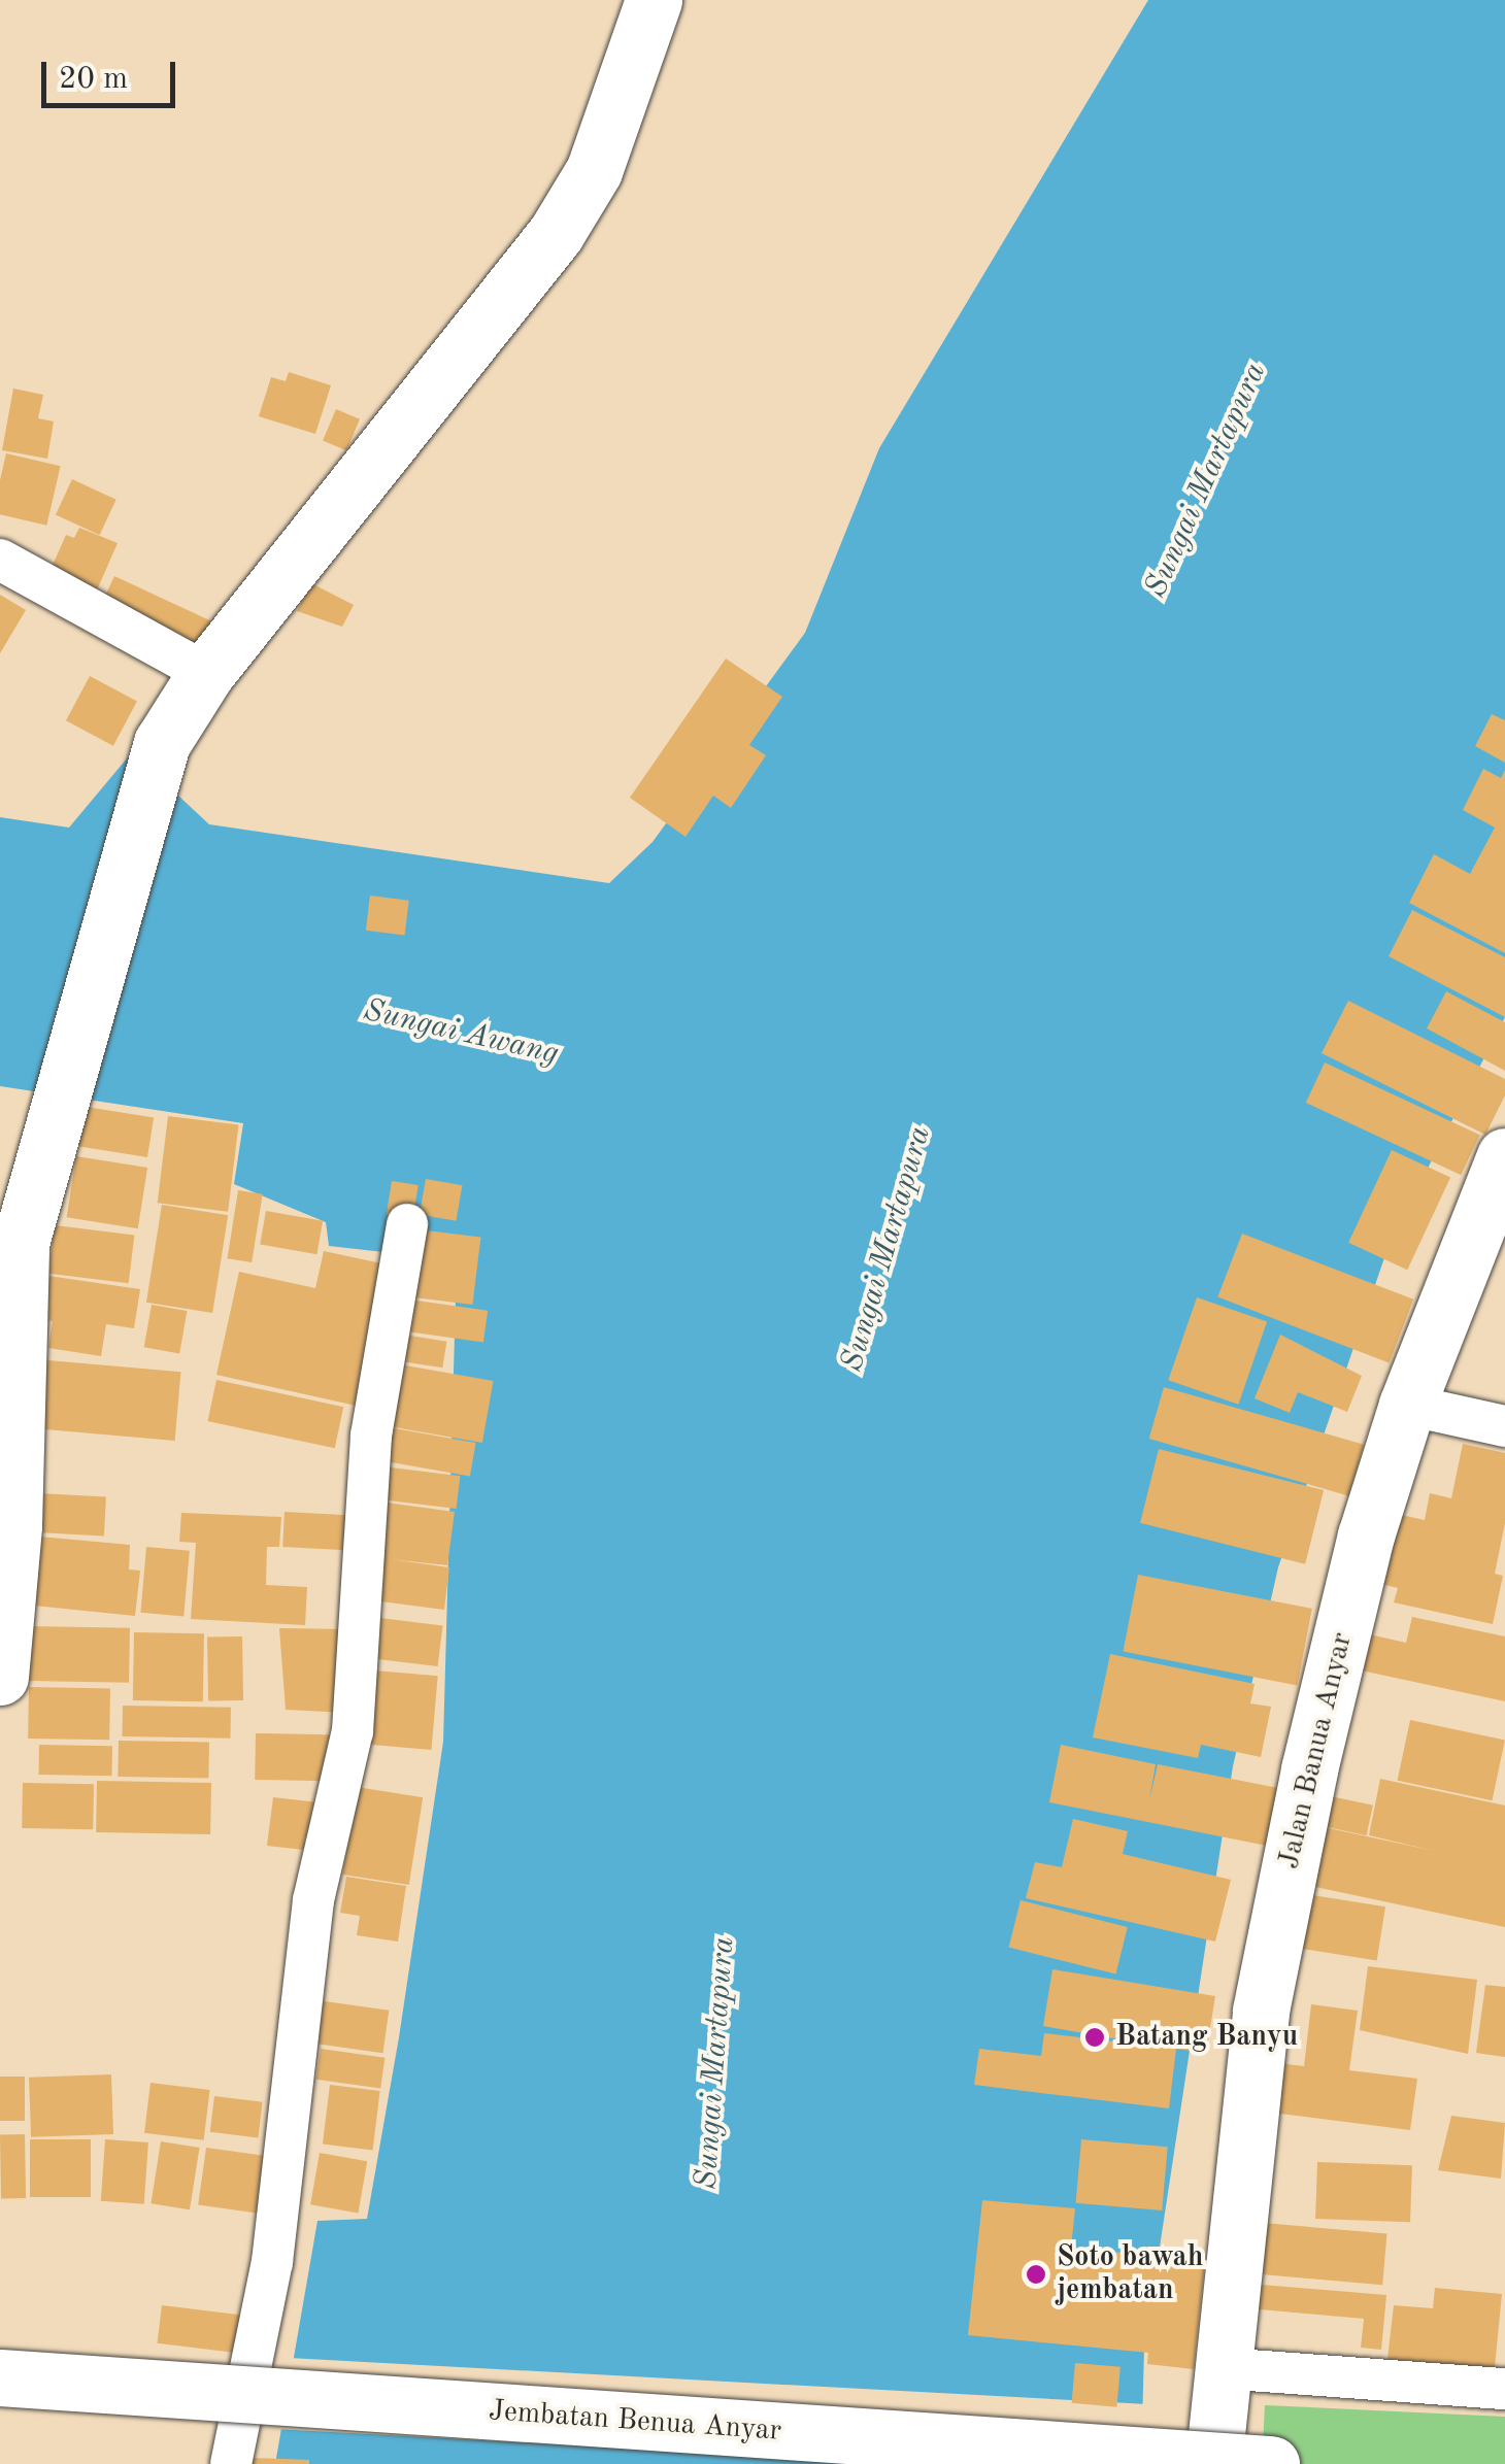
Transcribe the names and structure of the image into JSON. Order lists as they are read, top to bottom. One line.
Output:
{"streets":{"street":["Jalan Banua Anyar","Jembatan Benua Anyar"]},"water":["Sungai Martapura","Sungai Awang"],"places":["Batang Banyu","Soto bawah jembatan"],"scale_bar":"20 m"}
